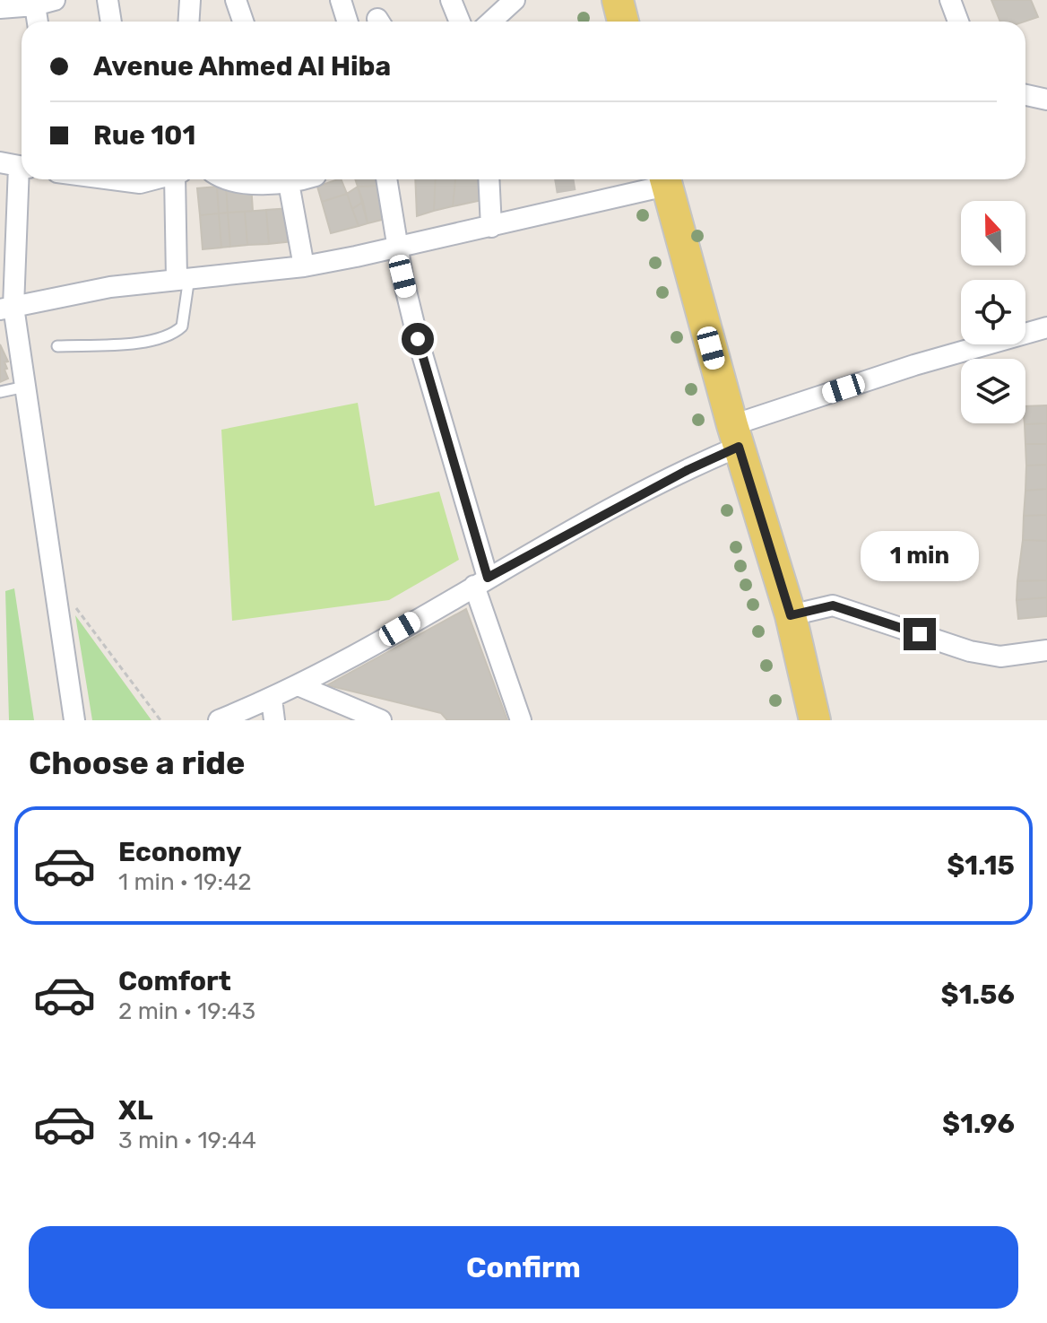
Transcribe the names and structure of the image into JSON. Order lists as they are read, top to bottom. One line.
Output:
{"north":"top","page":{"banner":["Avenue Ahmed Al Hiba","Rue 101"],"bubble":"1 min","heading":"Choose a ride","list":[{"name":"Economy","note":"1 min · 19:42","value":"$1.15"},{"name":"Comfort","note":"2 min · 19:43","value":"$1.56"},{"name":"XL","note":"3 min · 19:44","value":"$1.96"}],"buttons":"Confirm"}}
